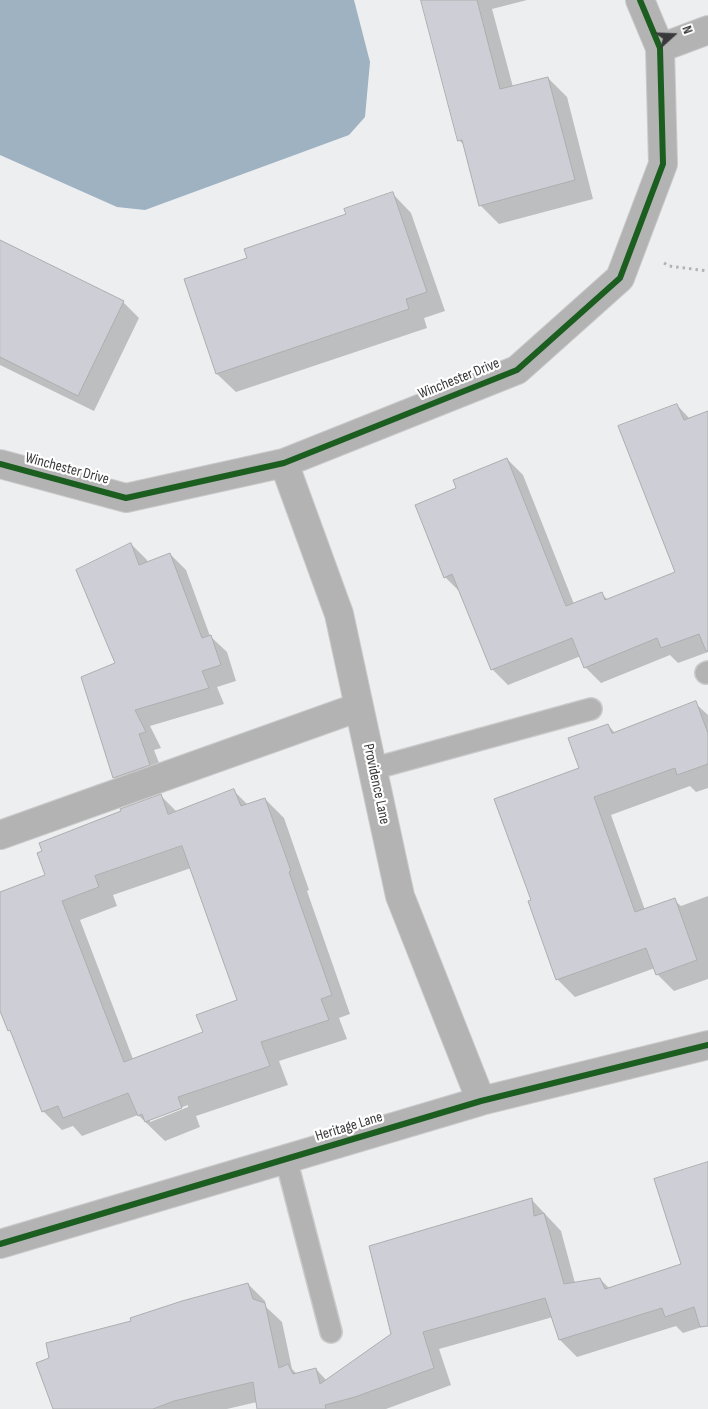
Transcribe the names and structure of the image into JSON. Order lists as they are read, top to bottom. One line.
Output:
{"streets":{"street":["Winchester Drive","Providence Lane","Heritage Lane"]},"crossings":[["Winchester Drive","Providence Lane"],["Providence Lane","Heritage Lane"]],"north":"right"}
